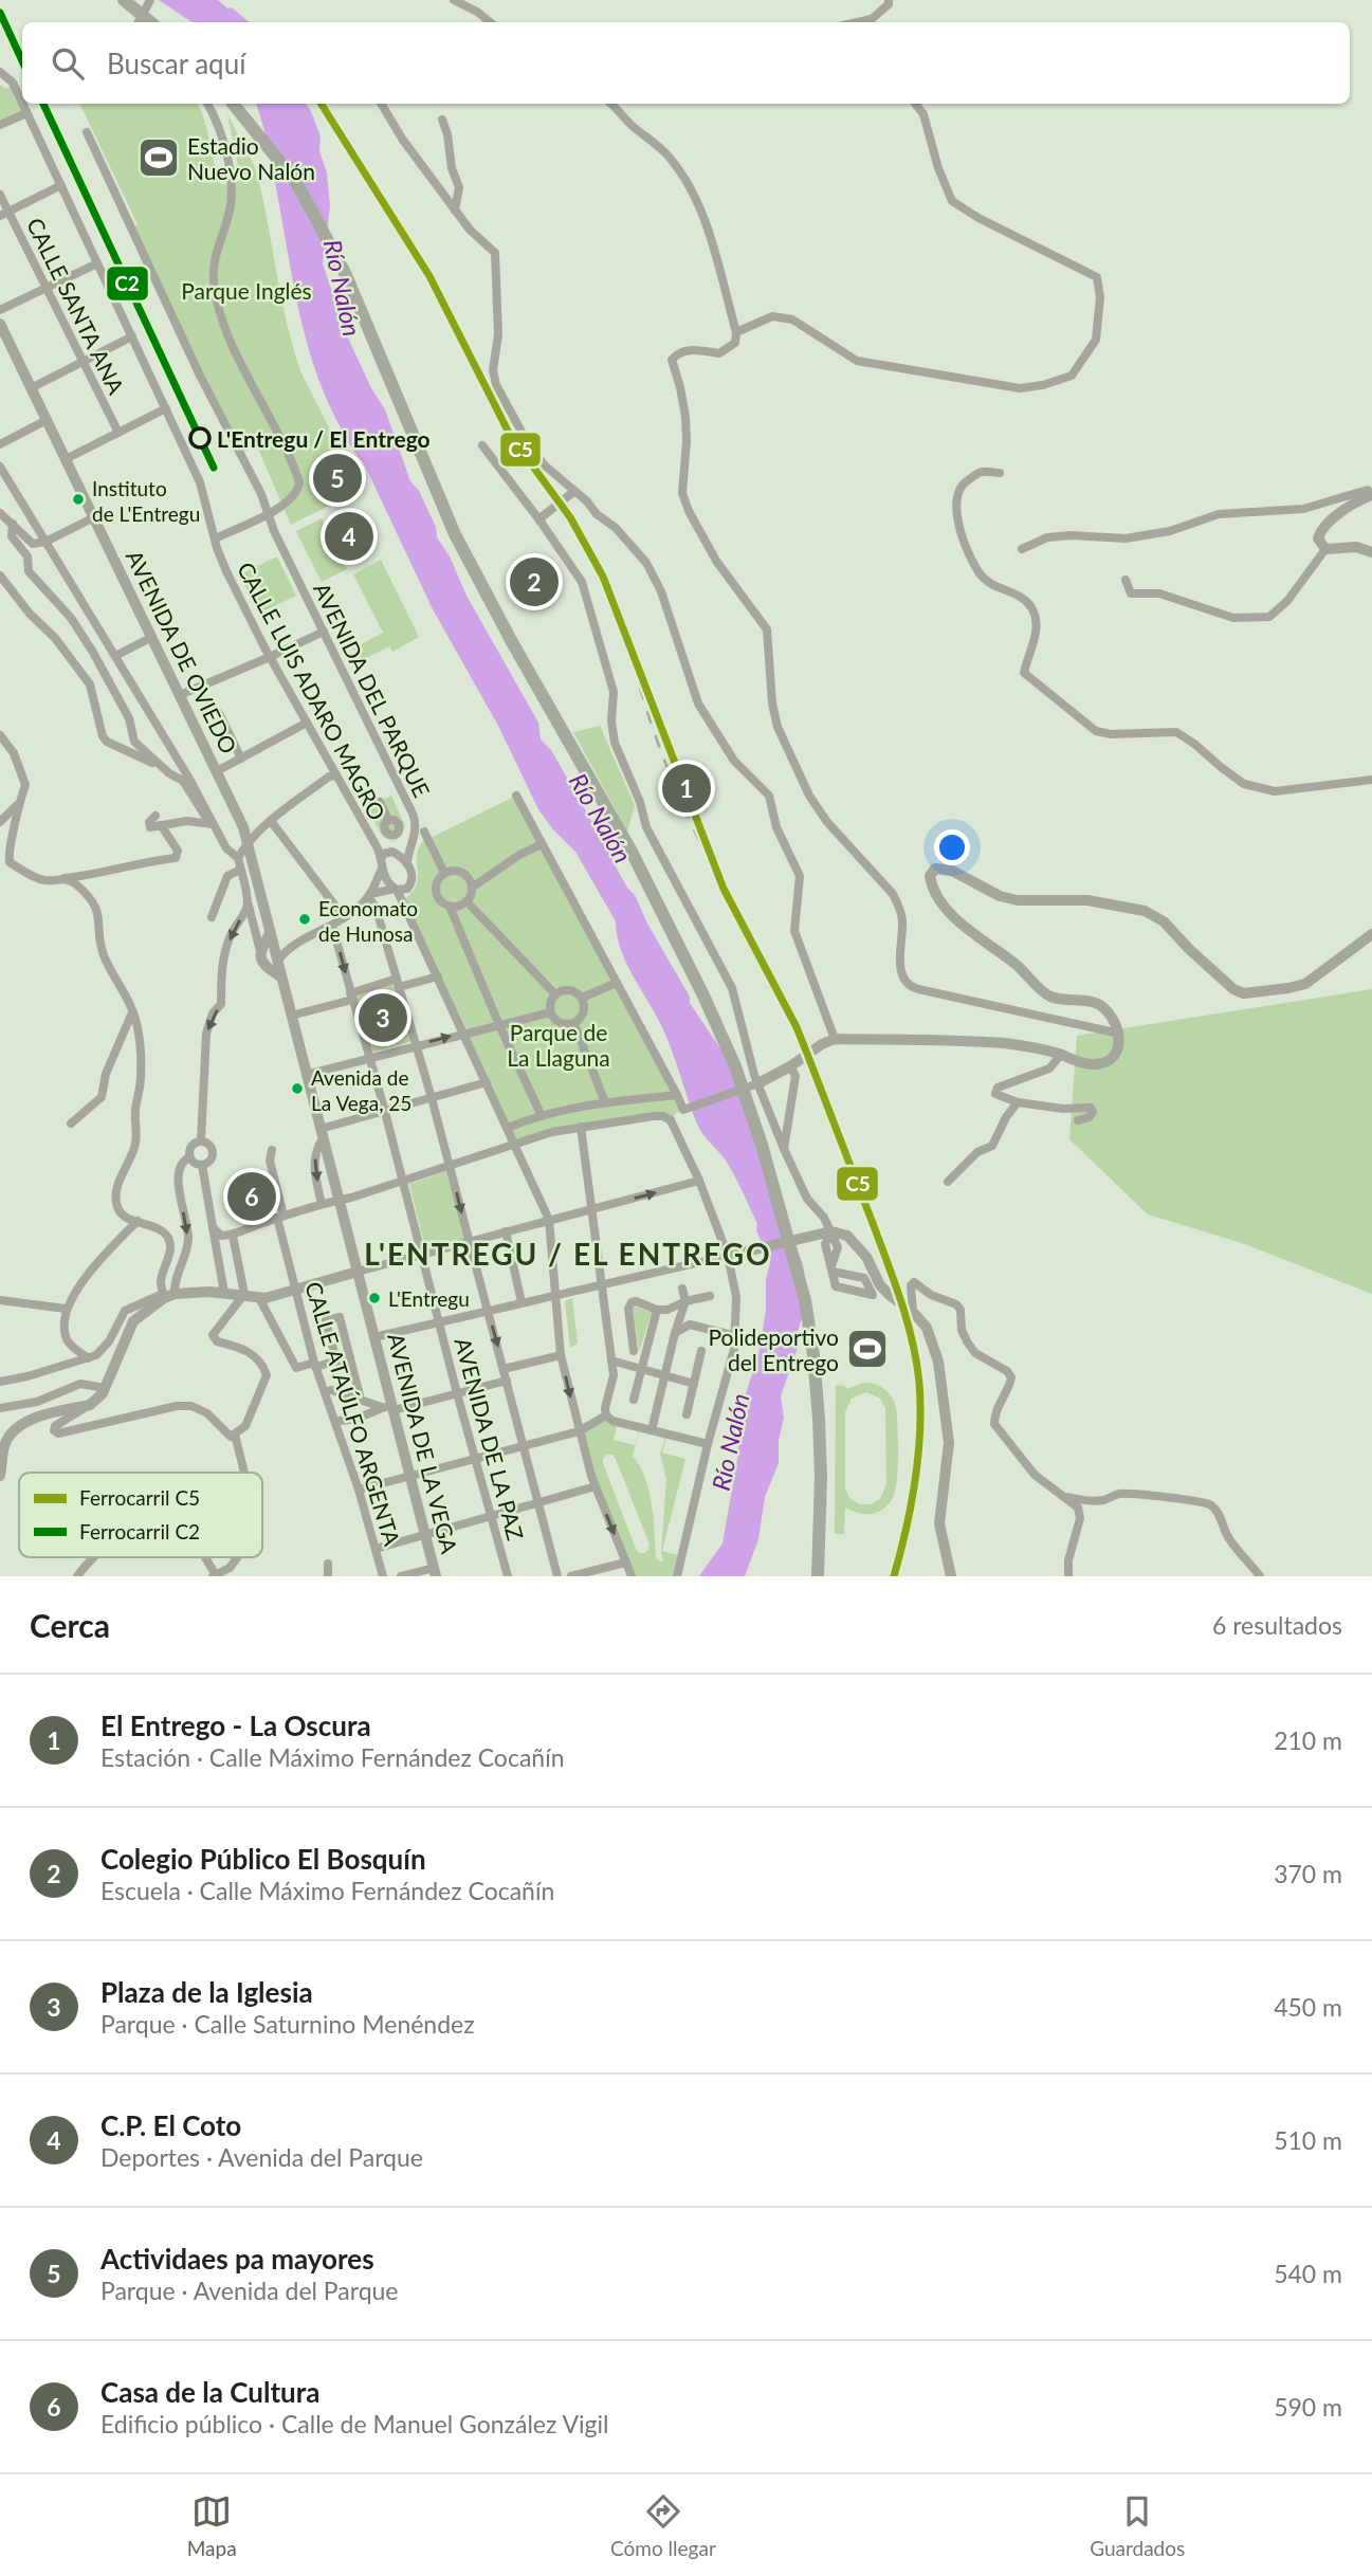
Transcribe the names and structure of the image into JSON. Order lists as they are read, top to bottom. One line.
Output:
{"streets":{"street":["CALLE SANTA ANA","AVENIDA DE OVIEDO","AVENIDA DEL PARQUE","CALLE LUIS ADARO MAGRO","CALLE ATAÚLFO ARGENTA","AVENIDA DE LA PAZ","AVENIDA DE LA VEGA"]},"crossings":[["AVENIDA DEL PARQUE","CALLE LUIS ADARO MAGRO"]],"districts":["L'ENTREGU / EL ENTREGO"],"water":["Río Nalón"],"parks":["Parque Inglés","Parque de La Llaguna"],"places":{"sports":["Estadio Nuevo Nalón","Polideportivo del Entrego"],"other":["L'Entregu / El Entrego","Instituto de L'Entregu","Economato de Hunosa","Avenida de La Vega, 25","L'Entregu"]},"lines":["rail line C2","rail line C5"],"legend":["Ferrocarril C5","Ferrocarril C2"],"page":{"search":"Buscar aquí","pins":["5","4","2","1","3","6"],"heading":["Cerca","6 resultados"],"list":[{"mark":"1","name":"El Entrego - La Oscura","note":"Estación · Calle Máximo Fernández Cocañín","value":"210 m"},{"mark":"2","name":"Colegio Público El Bosquín","note":"Escuela · Calle Máximo Fernández Cocañín","value":"370 m"},{"mark":"3","name":"Plaza de la Iglesia","note":"Parque · Calle Saturnino Menéndez","value":"450 m"},{"mark":"4","name":"C.P. El Coto","note":"Deportes · Avenida del Parque","value":"510 m"},{"mark":"5","name":"Actividaes pa mayores","note":"Parque · Avenida del Parque","value":"540 m"},{"mark":"6","name":"Casa de la Cultura","note":"Edificio público · Calle de Manuel González Vigil","value":"590 m"}],"nav":["Mapa","Cómo llegar","Guardados"]}}
